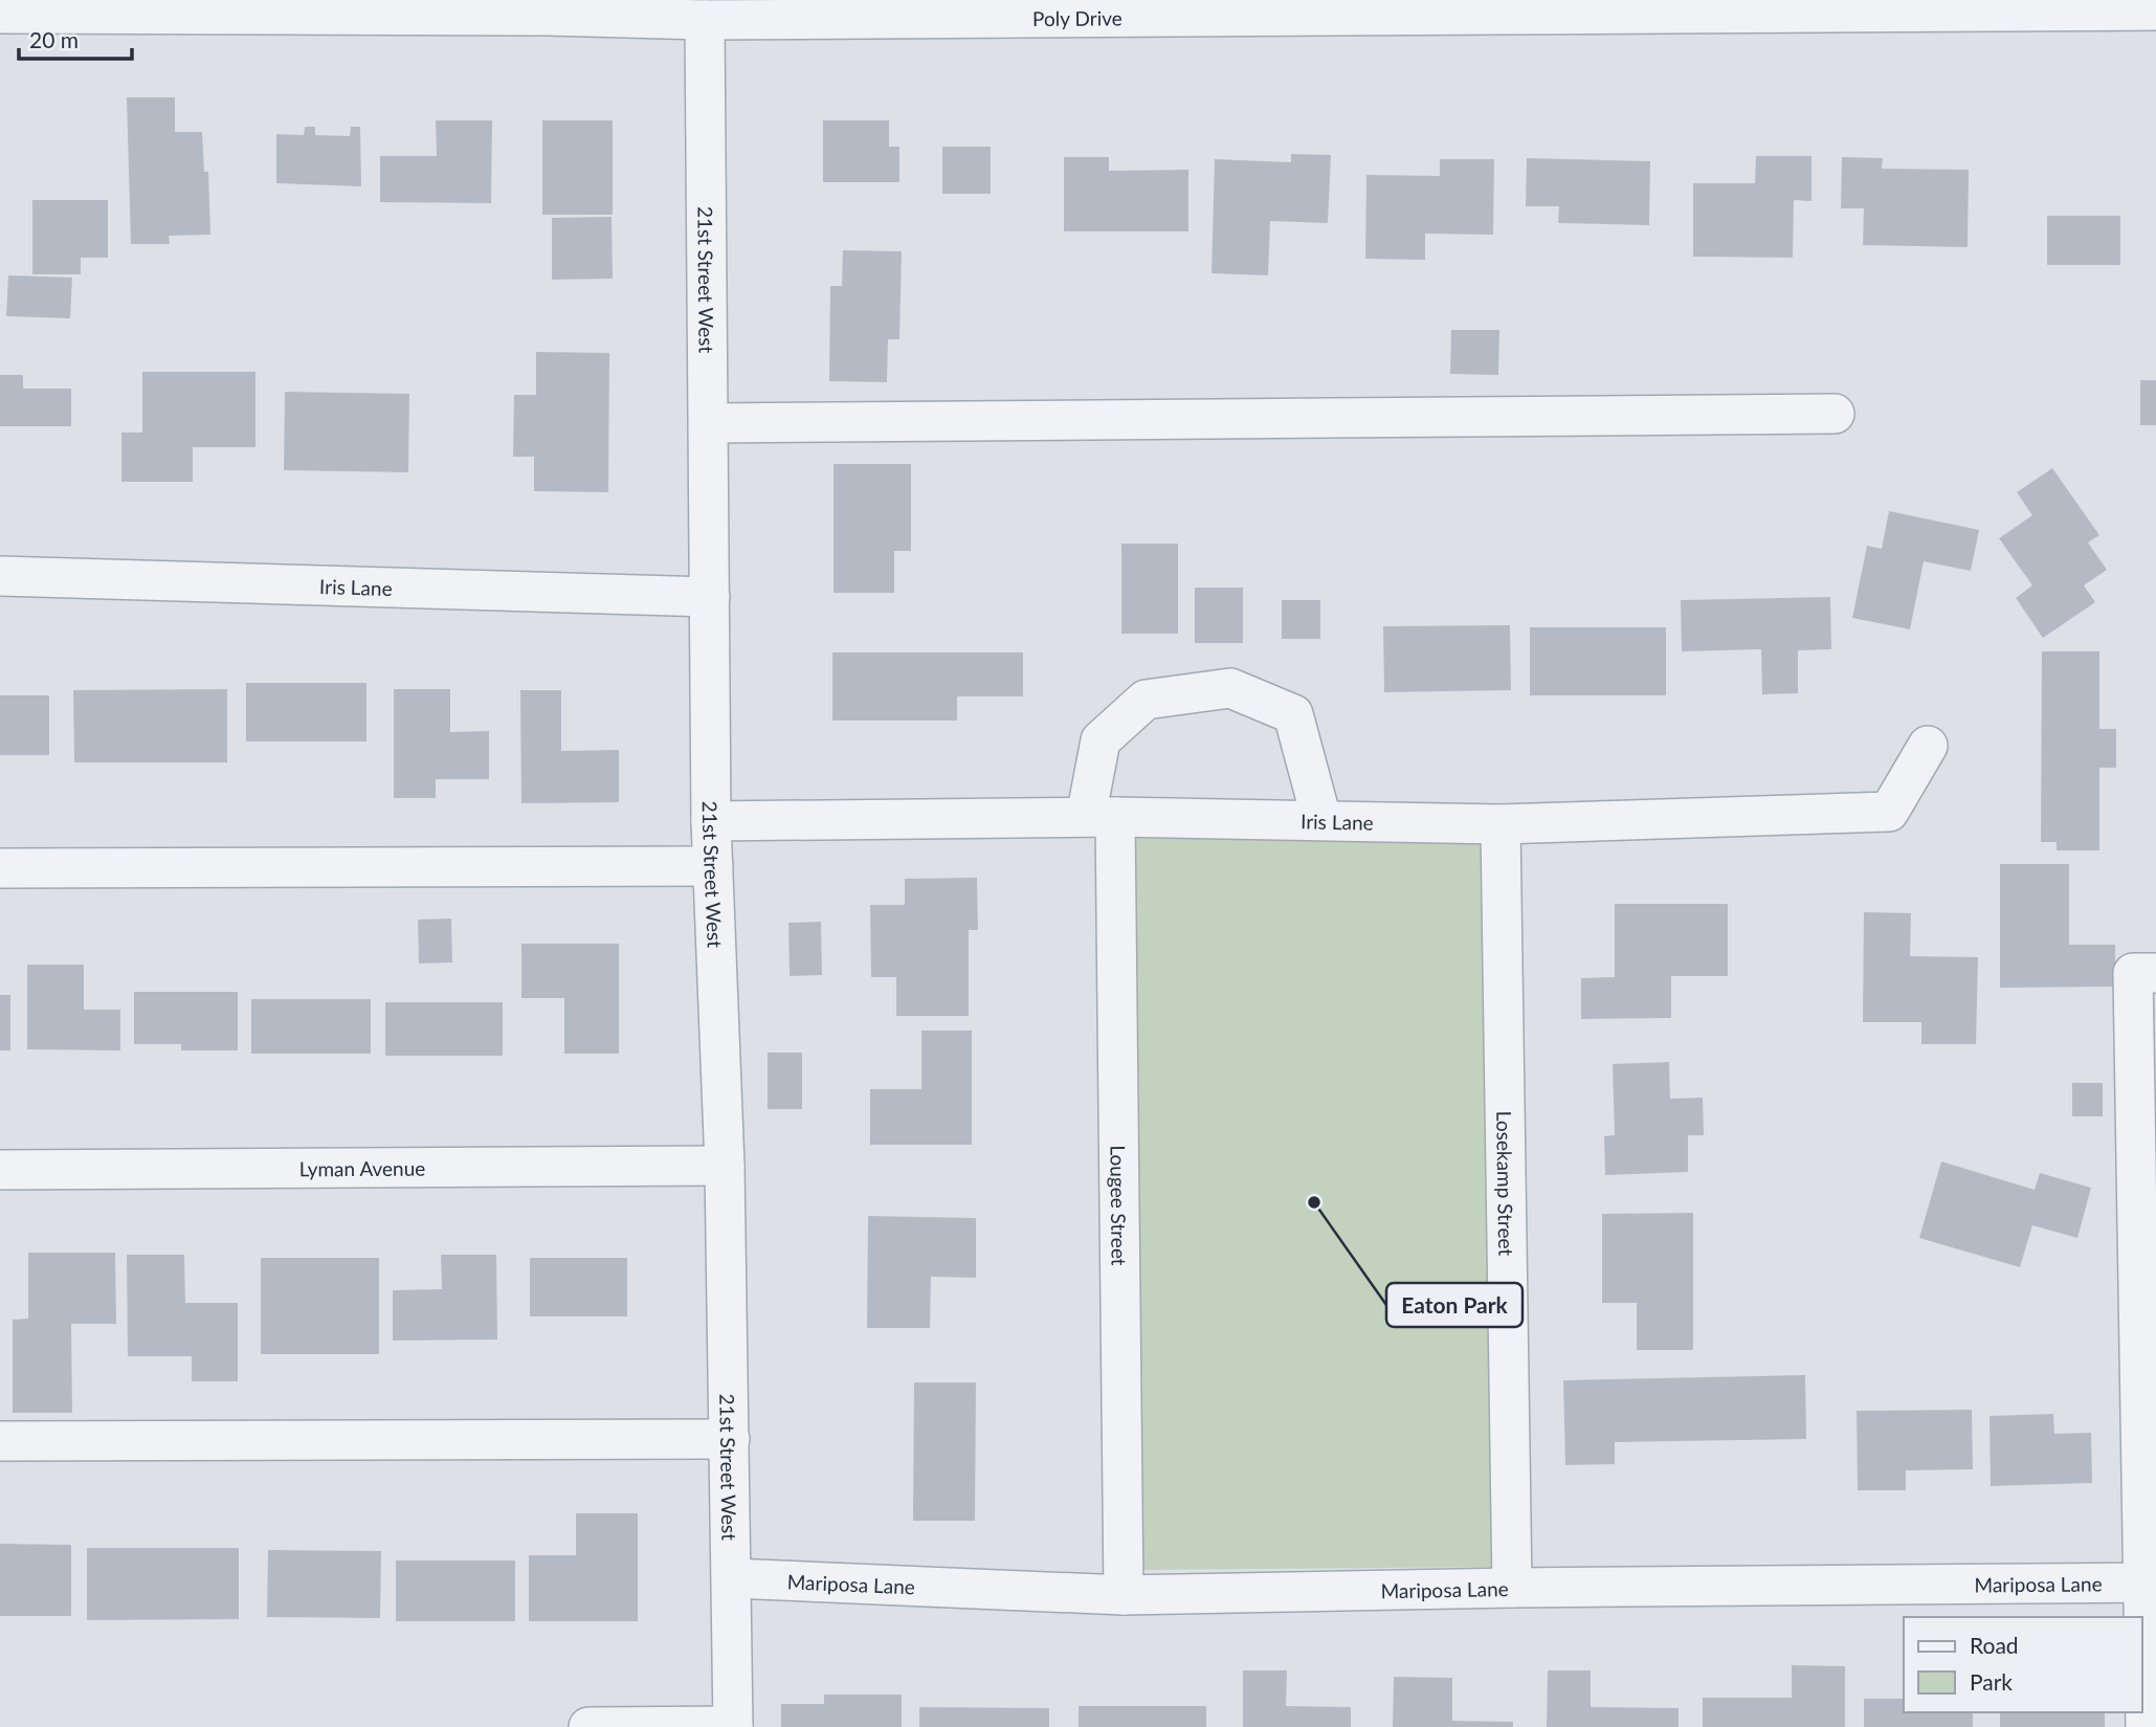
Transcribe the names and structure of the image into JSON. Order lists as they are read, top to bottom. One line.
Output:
{"streets":{"street":["Poly Drive","21st Street West","Iris Lane","Lyman Avenue","Losekamp Street","Lougee Street","Mariposa Lane"]},"crossings":[["Poly Drive","21st Street West"],["21st Street West","Iris Lane"],["21st Street West","Lyman Avenue"],["21st Street West","Mariposa Lane"],["Iris Lane","Losekamp Street"],["Iris Lane","Lougee Street"],["Losekamp Street","Mariposa Lane"],["Lougee Street","Mariposa Lane"]],"places":["Eaton Park"],"legend":["Road","Park"],"scale_bar":"20 m"}
